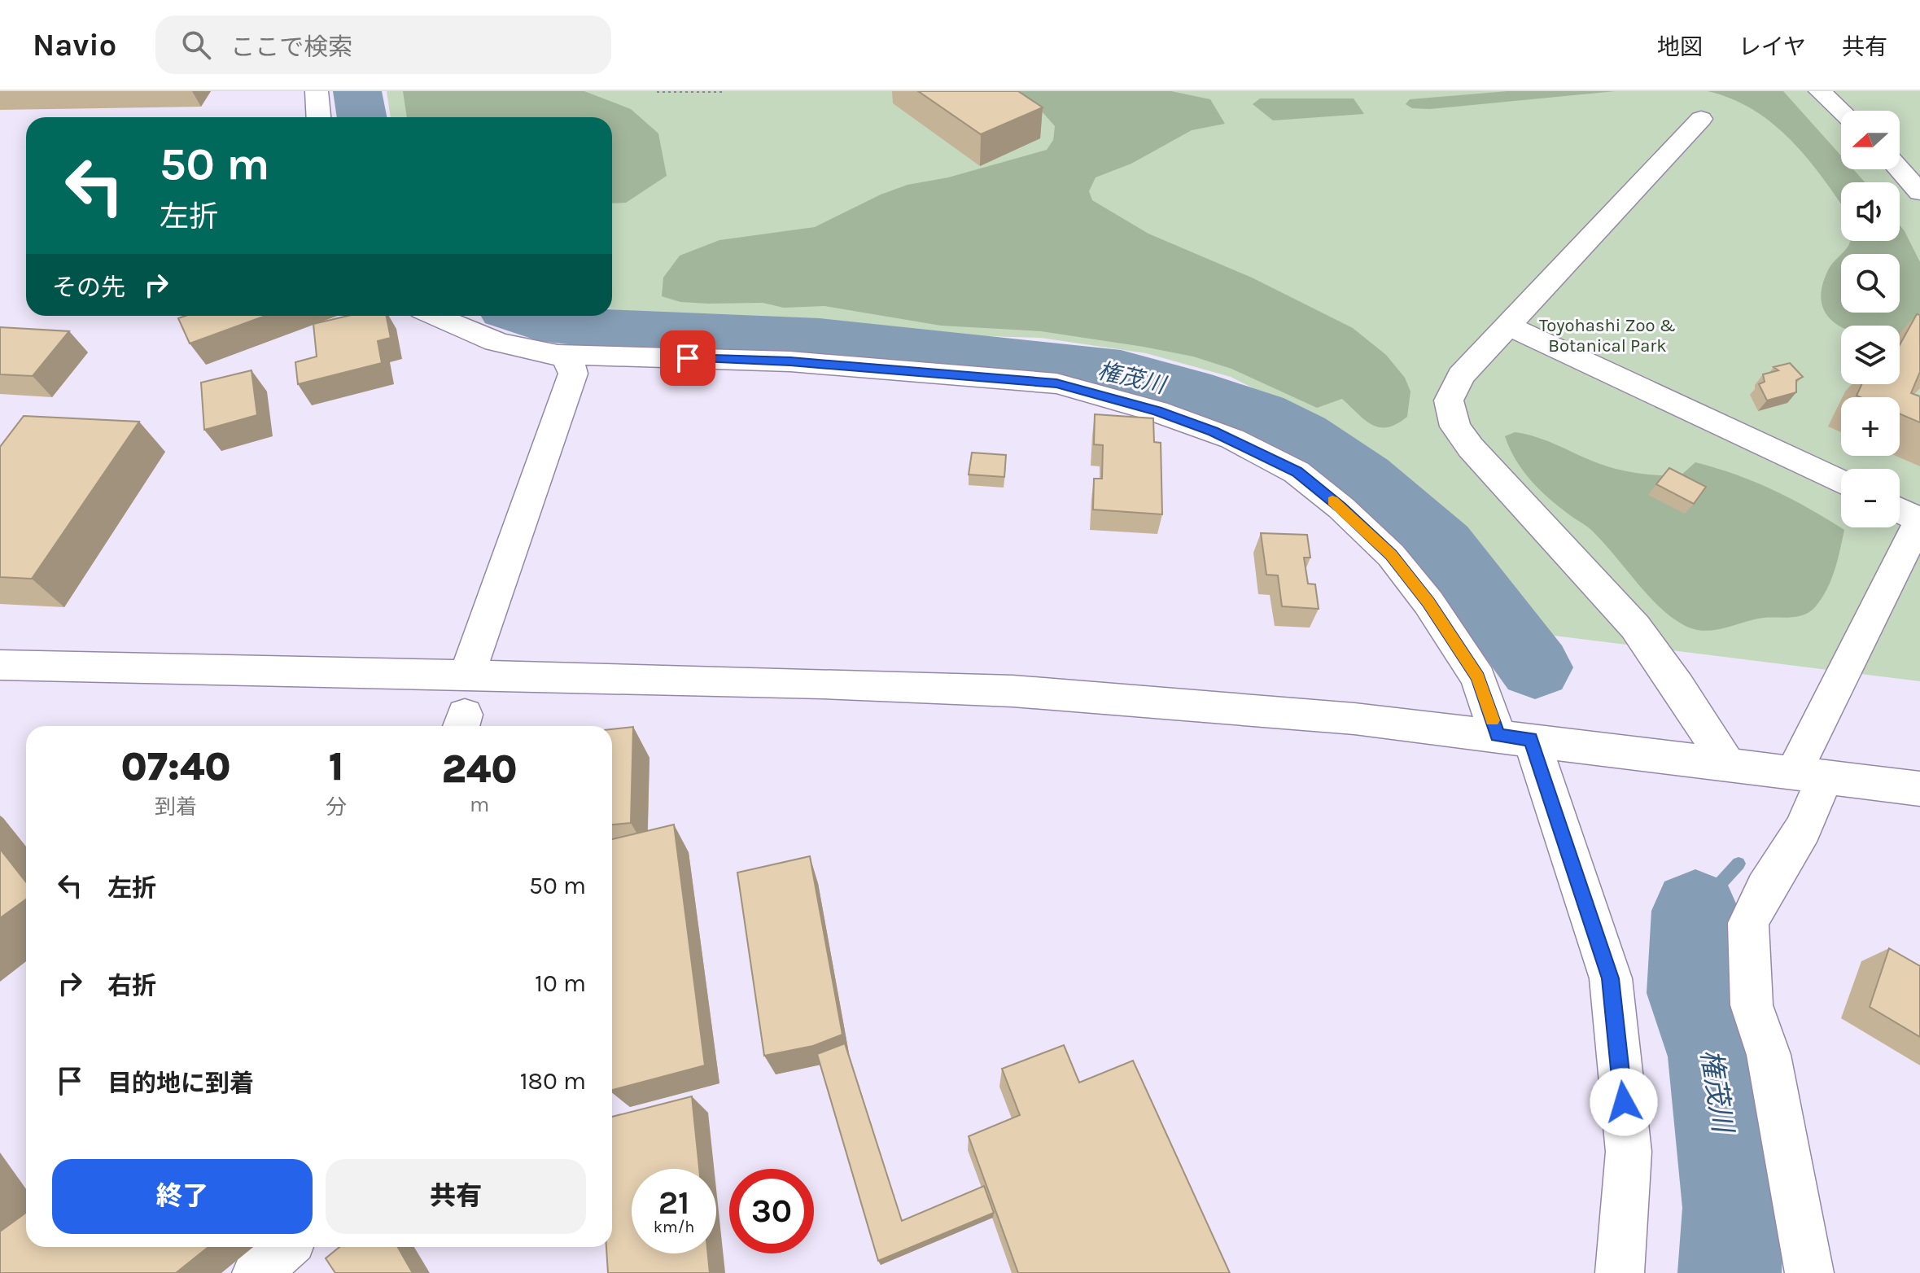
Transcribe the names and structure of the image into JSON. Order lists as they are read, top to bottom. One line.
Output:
{"water":["権茂川"],"parks":["Toyohashi Zoo & Botanical Park"],"north":"left","page":{"header":"Navio","search":"ここで検索","nav":["地図","レイヤ","共有"],"map_buttons":["+","−"],"turn":["50 m","左折"],"then":"その先","eta":["07:40","到着","1","分","240","m"],"list":[{"name":"左折","value":"50 m"},{"name":"右折","value":"10 m"},{"name":"目的地に到着","value":"180 m"}],"buttons":["終了","共有"],"speed":"21 km/h","limit":"30"}}
